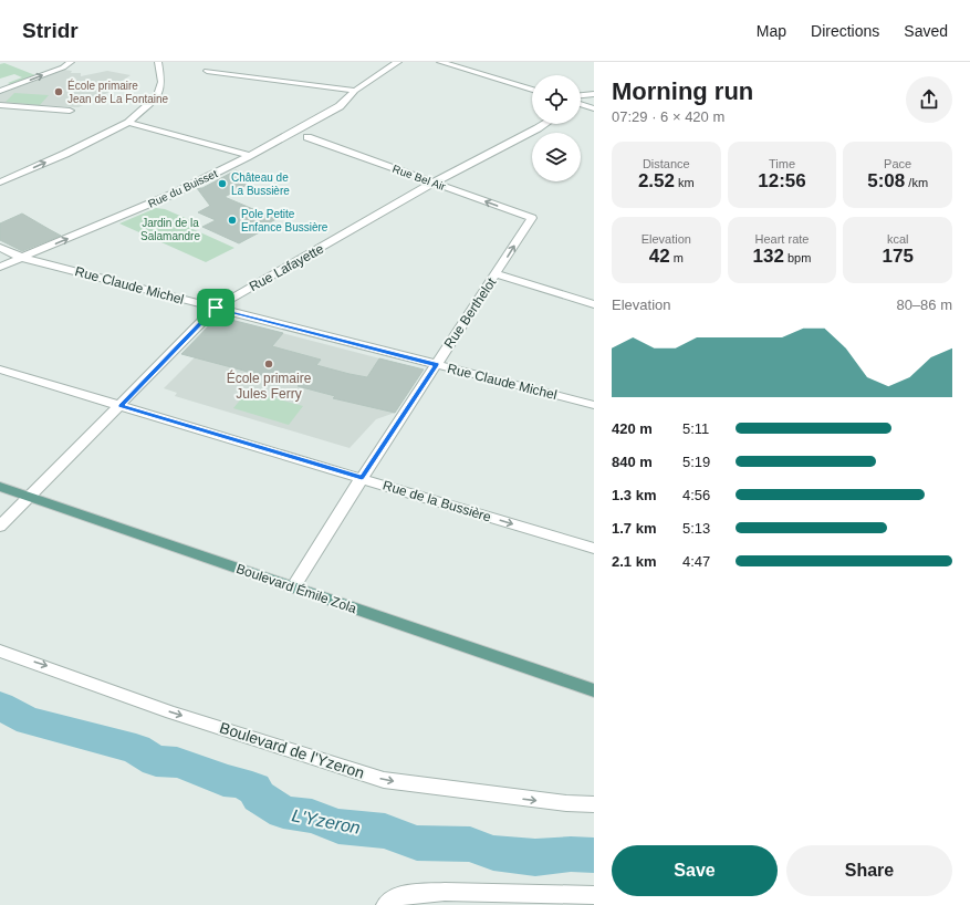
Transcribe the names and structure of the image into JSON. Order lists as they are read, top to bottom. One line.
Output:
{"streets":{"main road":["Boulevard Émile Zola"],"street":["Rue Bel Air","Rue du Buisset","Rue Lafayette","Rue Claude Michel","Rue Berthelot","Rue de la Bussière","Boulevard de l'Yzeron"]},"crossings":[["Rue Bel Air","Rue Lafayette"],["Rue Bel Air","Rue Berthelot"],["Rue du Buisset","Rue Claude Michel"],["Rue Lafayette","Rue Claude Michel"],["Rue Lafayette","Rue de la Bussière"],["Rue Lafayette","Boulevard Émile Zola"],["Rue Claude Michel","Rue Berthelot"],["Rue Berthelot","Rue de la Bussière"],["Rue Berthelot","Boulevard Émile Zola"]],"one_way":["Rue de la Bussière"],"water":["L'Yzeron"],"parks":["Jardin de la Salamandre"],"places":["École primaire Jean de La Fontaine","Château de La Bussière","Pole Petite Enfance Bussière","École primaire Jules Ferry"],"page":{"header":"Stridr","nav":["Map","Directions","Saved"],"heading":["Morning run","07:29 · 6 × 420 m"],"stats":[["Distance","2.52 km"],["Time","12:56"],["Pace","5:08 /km"],["Elevation","42 m"],["Heart rate","132 bpm"],["kcal","175"]],"chart":["Elevation","80–86 m"],"list":[{"name":"420 m","note":"5:11"},{"name":"840 m","note":"5:19"},{"name":"1.3 km","note":"4:56"},{"name":"1.7 km","note":"5:13"},{"name":"2.1 km","note":"4:47"}],"buttons":["Save","Share"]}}
